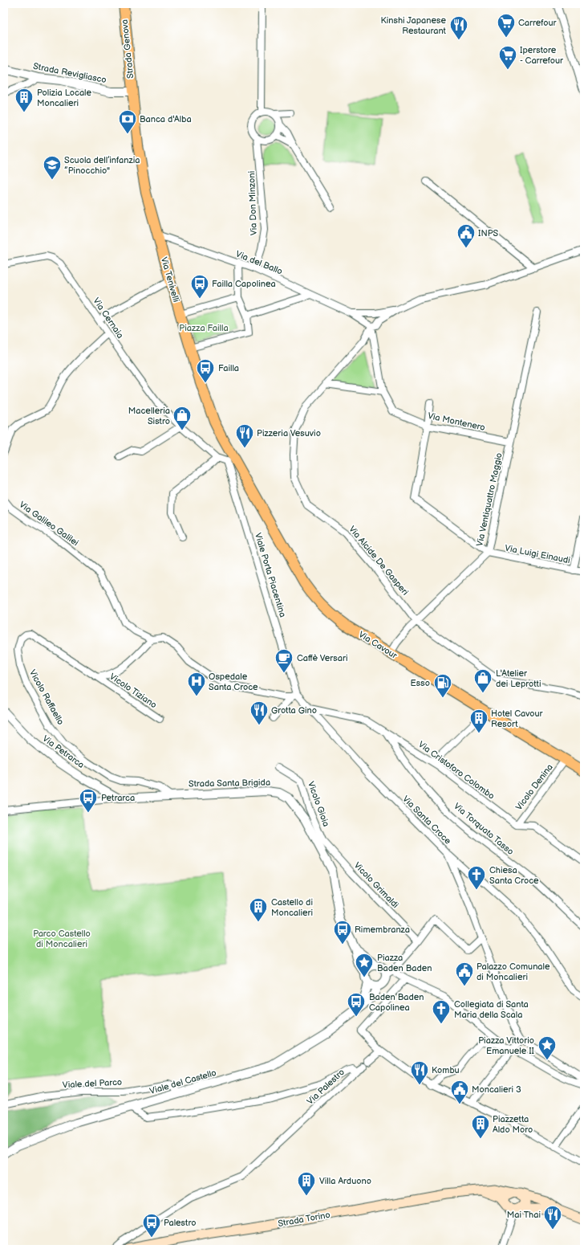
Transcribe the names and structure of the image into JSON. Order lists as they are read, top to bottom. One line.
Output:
{"streets":{"main road":["Strada Genova","Via Tenivelli","Via Cavour","Strada Torino"],"street":["Strada Revigliasco","Via Don Minzoni","Via del Ballo","Via Cernaia","Via Montenero","Via Ventiquattro Maggio","Via Galileo Galilei","Via Luigi Einaudi","Via Alcide De Gasperi","Viale Porta Piacentina","Vicolo Tiziano","Vicolo Raffaello","Via Petrarca","Via Cristoforo Colombo","Strada Santa Brigida","Vicolo Denina","Vicolo Gioia","Via Santa Croce","Via Torquato Tasso","Vicolo Grimaldi","Viale del Castello","Viale del Parco","Via Palestro"]},"crossings":[["Strada Genova","Strada Revigliasco"],["Strada Genova","Via Tenivelli"],["Strada Revigliasco","Via Tenivelli"],["Via Don Minzoni","Via del Ballo"],["Via del Ballo","Via Tenivelli"],["Via del Ballo","Via Montenero"],["Via del Ballo","Via Alcide De Gasperi"],["Via Tenivelli","Via Cernaia"],["Via Tenivelli","Viale Porta Piacentina"],["Via Tenivelli","Via Cavour"],["Via Cernaia","Viale Porta Piacentina"],["Via Cernaia","Via Cavour"],["Via Montenero","Via Ventiquattro Maggio"],["Via Montenero","Via Alcide De Gasperi"],["Via Ventiquattro Maggio","Via Luigi Einaudi"],["Via Ventiquattro Maggio","Via Alcide De Gasperi"],["Via Ventiquattro Maggio","Via Cavour"],["Via Galileo Galilei","Viale Porta Piacentina"],["Via Galileo Galilei","Via Santa Croce"],["Viale Porta Piacentina","Via Cavour"],["Viale Porta Piacentina","Via Santa Croce"],["Via Cavour","Vicolo Denina"],["Vicolo Tiziano","Vicolo Raffaello"],["Vicolo Raffaello","Strada Santa Brigida"],["Via Petrarca","Strada Santa Brigida"],["Via Cristoforo Colombo","Vicolo Denina"],["Via Cristoforo Colombo","Via Santa Croce"],["Via Cristoforo Colombo","Via Torquato Tasso"],["Strada Santa Brigida","Vicolo Gioia"],["Strada Santa Brigida","Vicolo Grimaldi"],["Strada Santa Brigida","Viale del Castello"],["Vicolo Gioia","Vicolo Grimaldi"],["Viale del Castello","Viale del Parco"],["Viale del Castello","Via Palestro"]],"parks":["Piazza Failla","Parco Castello di Moncalieri"],"places":{"supermarket":["Carrefour","Iperstore - Carrefour"],"restaurant":["Kinshi Japanese Restaurant","Pizzeria Vesuvio","Grotta Gino","Kombu","Mai Thai"],"building":["Polizia Locale Moncalieri","Hotel Cavour Resort","Castello di Moncalieri","Piazzetta Aldo Moro","Villa Arduono"],"bank":["Banca d'Alba"],"school or university":["Scuola dell’infanzia ”Pinocchio\""],"public building":["INPS","Palazzo Comunale di Moncalieri","Moncalieri 3"],"bus stop":["Failla Capolinea","Failla","Petrarca","Rimembranza","Baden Baden Capolinea","Palestro"],"shop":["Macelleria Sistro","L'Atelier dei Leprotti"],"cafe":["Caffè Versari"],"hospital":["Ospedale Santa Croce"],"fuel station":["Esso"],"church":["Chiesa Santa Croce","Collegiata di Santa Maria della Scala"],"place":["Piazza Baden Baden","Piazza Vittorio Emanuele II"]}}
